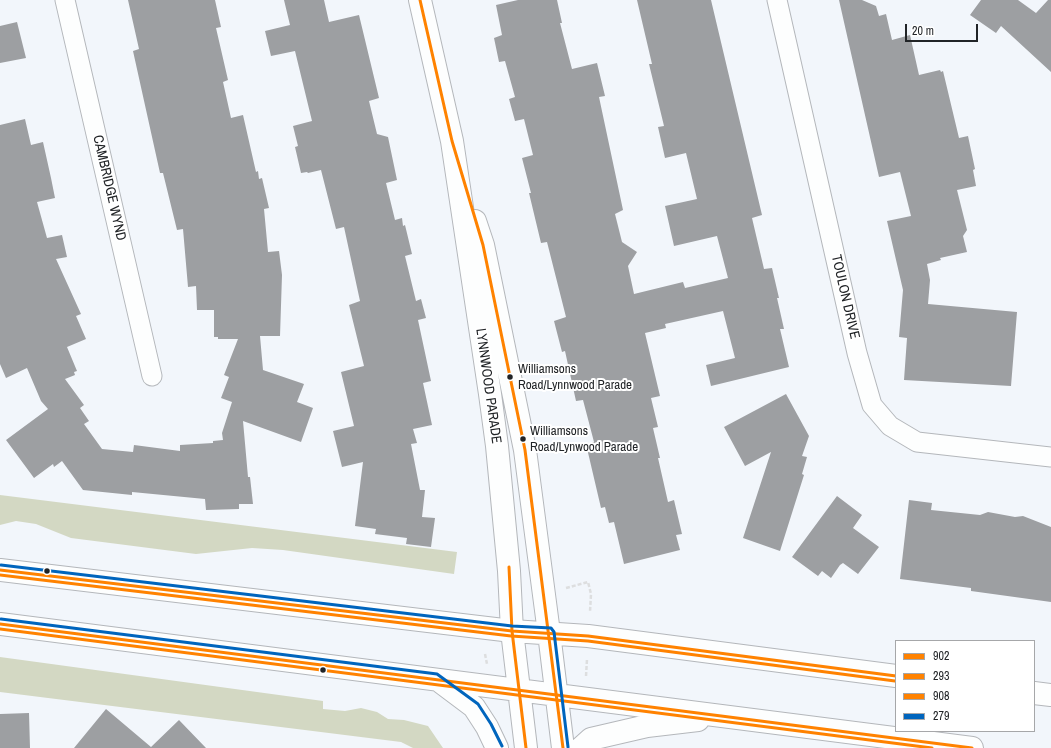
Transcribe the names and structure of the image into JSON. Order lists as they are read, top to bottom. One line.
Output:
{"streets":{"main road":["LYNNWOOD PARADE"],"street":["CAMBRIDGE WYND","TOULON DRIVE"]},"places":["Williamsons Road/Lynnwood Parade","Williamsons Road/Lynwood Parade"],"lines":["transit line 908","transit line 279","transit line 902","transit line 293"],"legend":["902","293","908","279"],"scale_bar":"20 m"}
